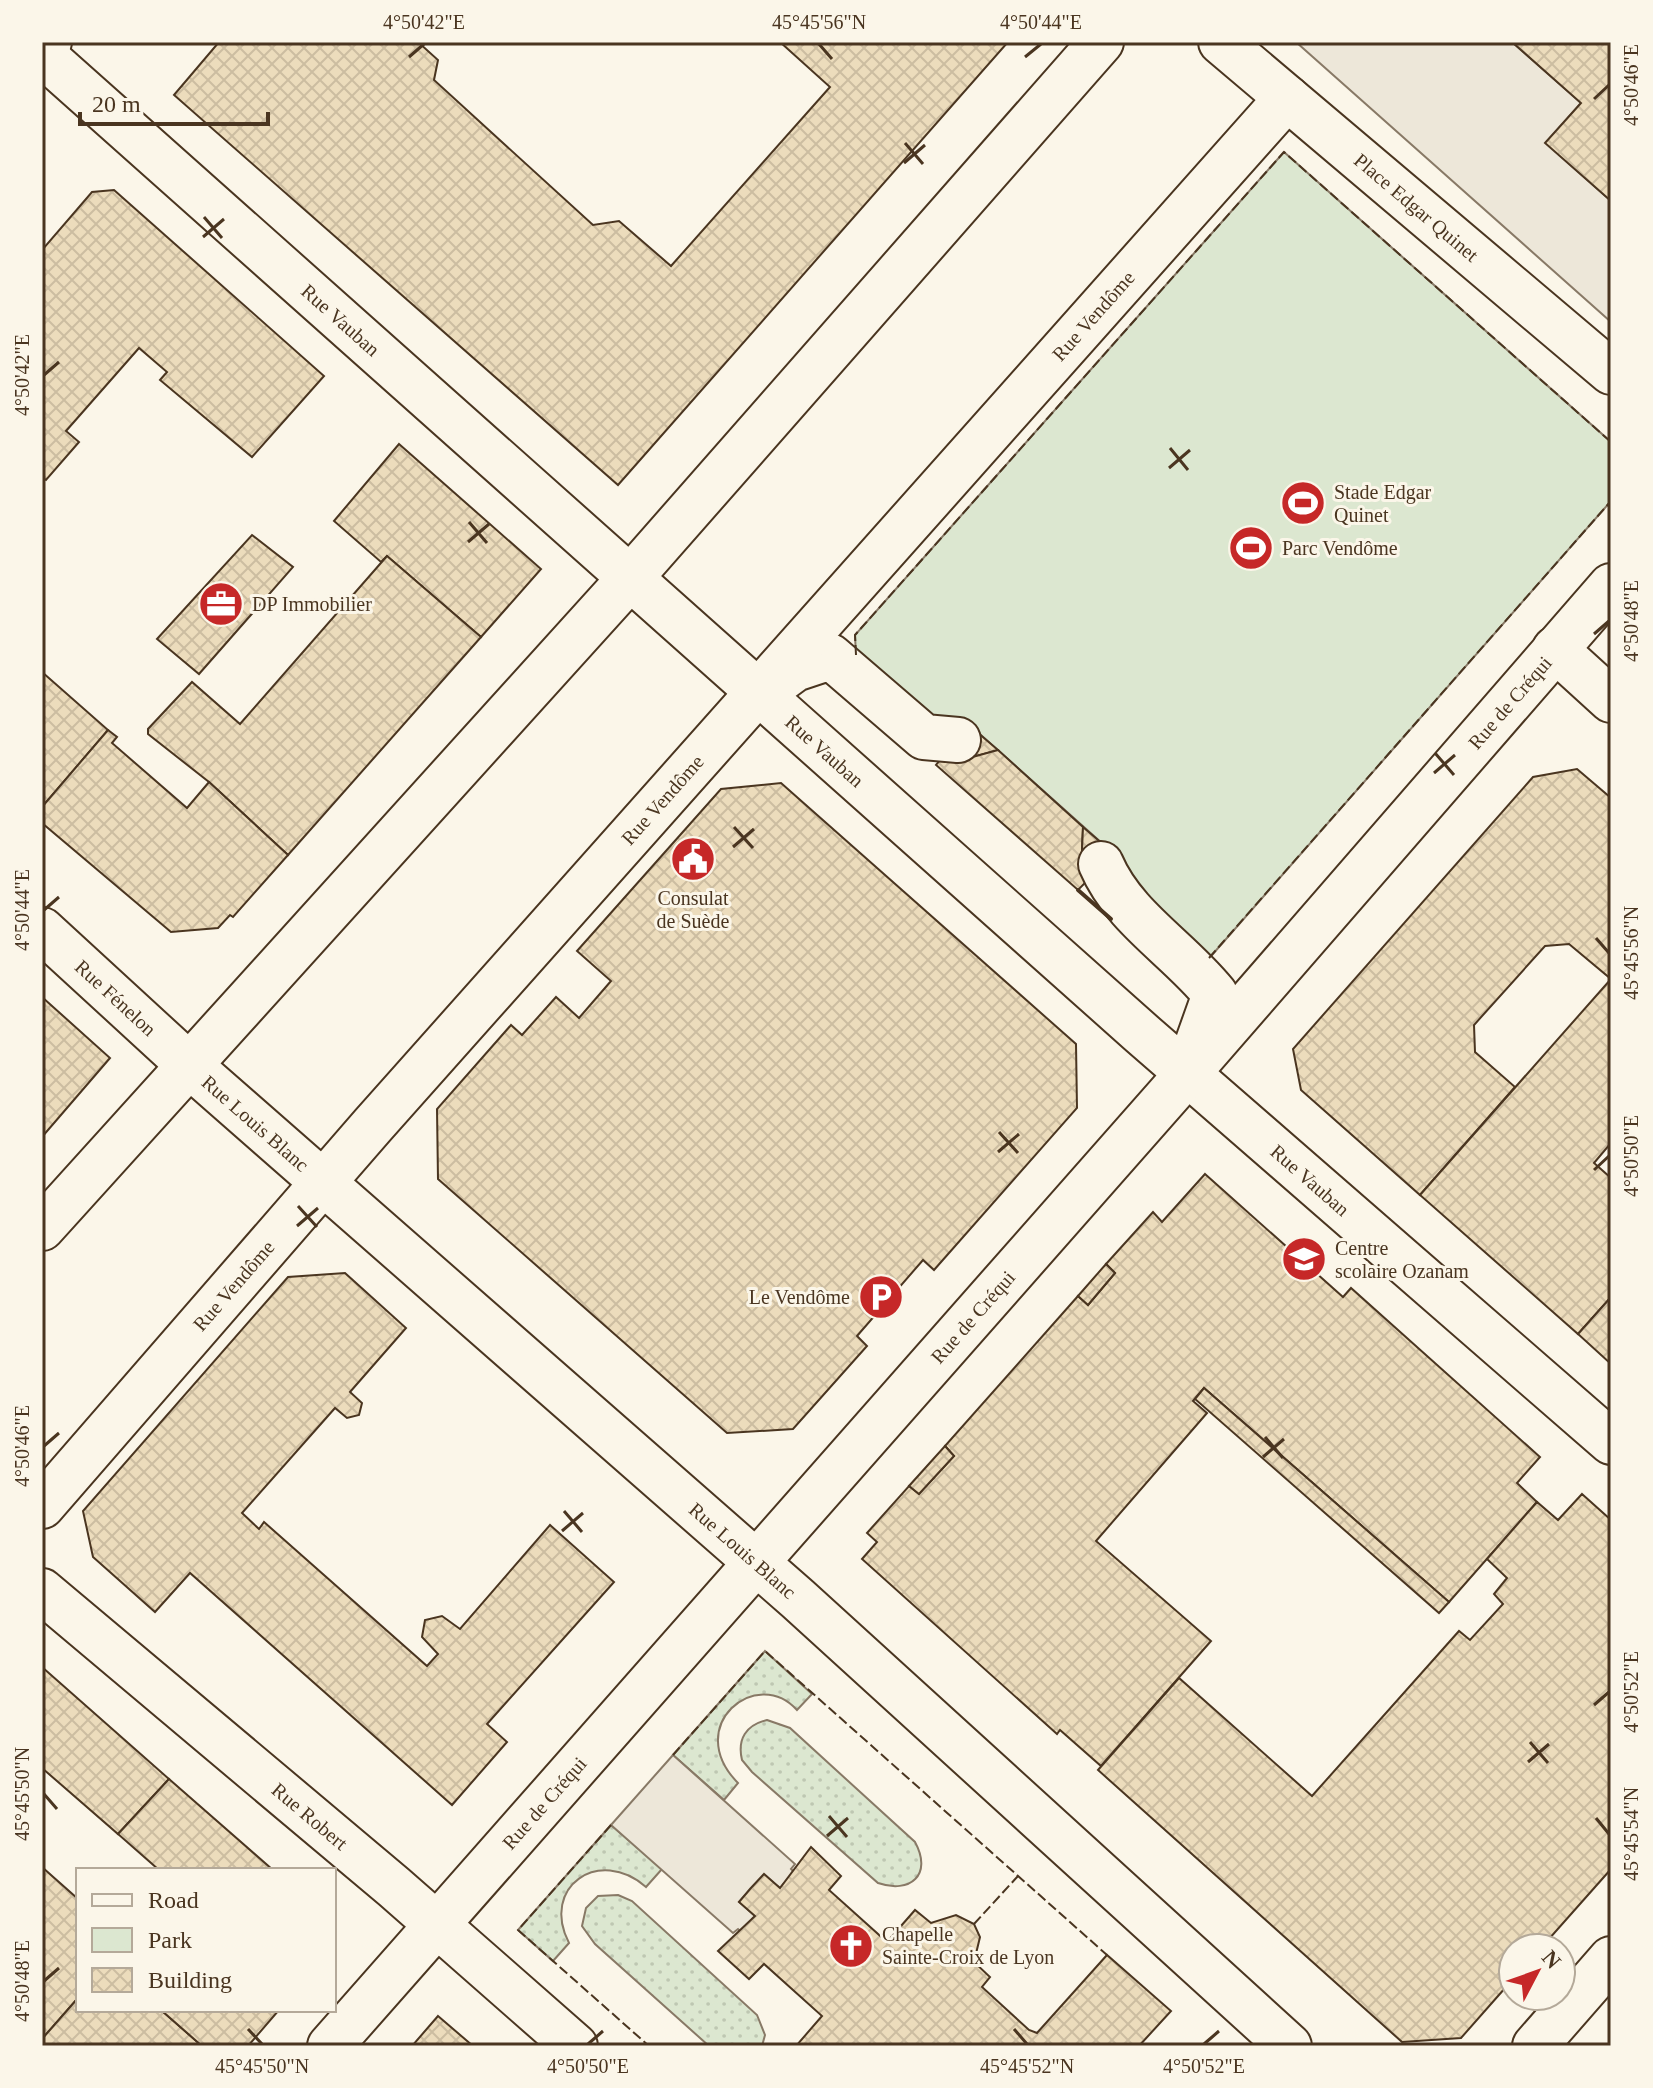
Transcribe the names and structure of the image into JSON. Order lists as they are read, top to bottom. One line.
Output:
{"streets":{"street":["Place Edgar Quinet","Rue Vendôme","Rue Vauban","Rue de Créqui","Rue Fénelon","Rue Louis Blanc","Rue Robert"]},"crossings":[["Place Edgar Quinet","Rue Vendôme"],["Rue Vendôme","Rue Vauban"],["Rue Vendôme","Rue Louis Blanc"],["Rue Vauban","Rue de Créqui"],["Rue de Créqui","Rue Louis Blanc"],["Rue de Créqui","Rue Robert"],["Rue Fénelon","Rue Louis Blanc"]],"places":{"sports":["Stade Edgar Quinet","Parc Vendôme"],"office":["DP Immobilier"],"public building":["Consulat de Suède"],"school or university":["Centre scolaire Ozanam"],"parking":["Le Vendôme"],"church":["Chapelle Sainte-Croix de Lyon"]},"legend":["Road","Park","Building"],"scale_bar":"20 m","north":"top right","coordinates":["4°50'42\"E","45°45'56\"N","4°50'44\"E","4°50'46\"E","4°50'48\"E","4°50'50\"E","4°50'52\"E","45°45'50\"N","45°45'54\"N","45°45'52\"N"]}
